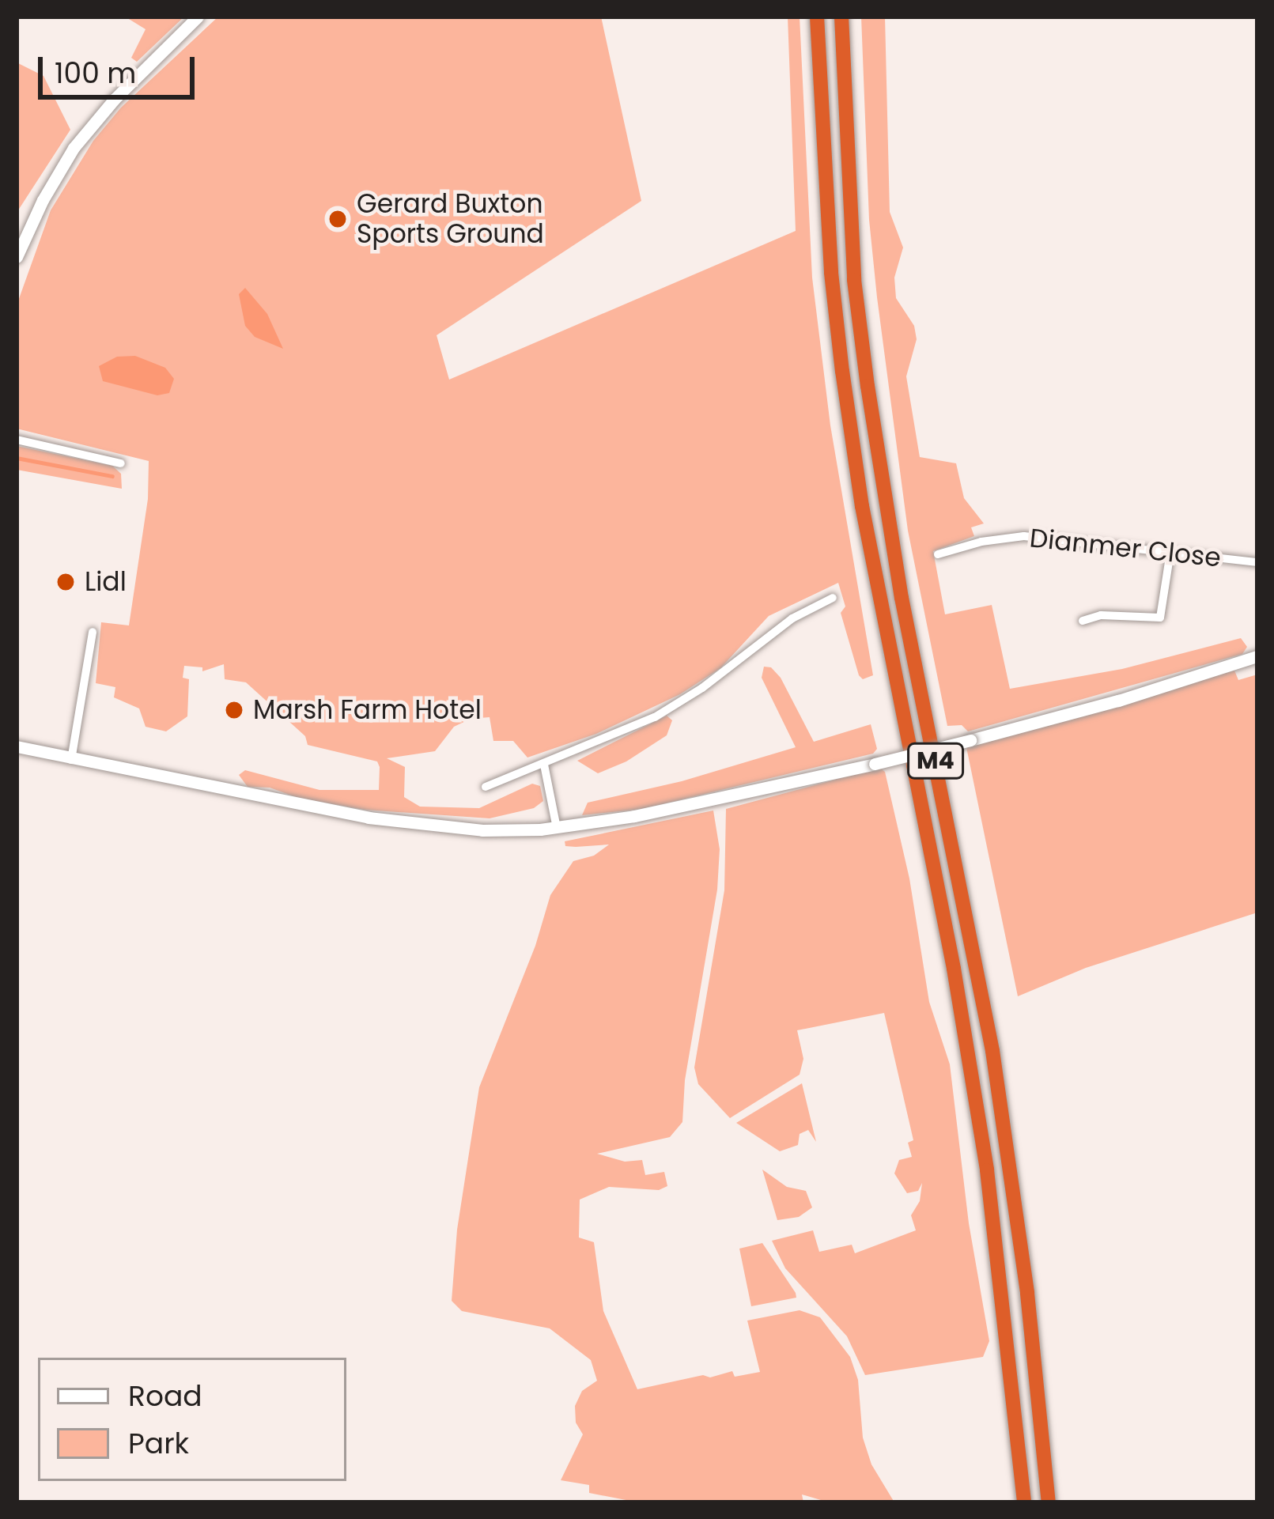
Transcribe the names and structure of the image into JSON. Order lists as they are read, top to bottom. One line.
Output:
{"streets":{"highway":["M4"],"street":["Dianmer Close"]},"places":["Gerard Buxton Sports Ground","Lidl","Marsh Farm Hotel"],"legend":["Road","Park"],"scale_bar":"100 m"}
